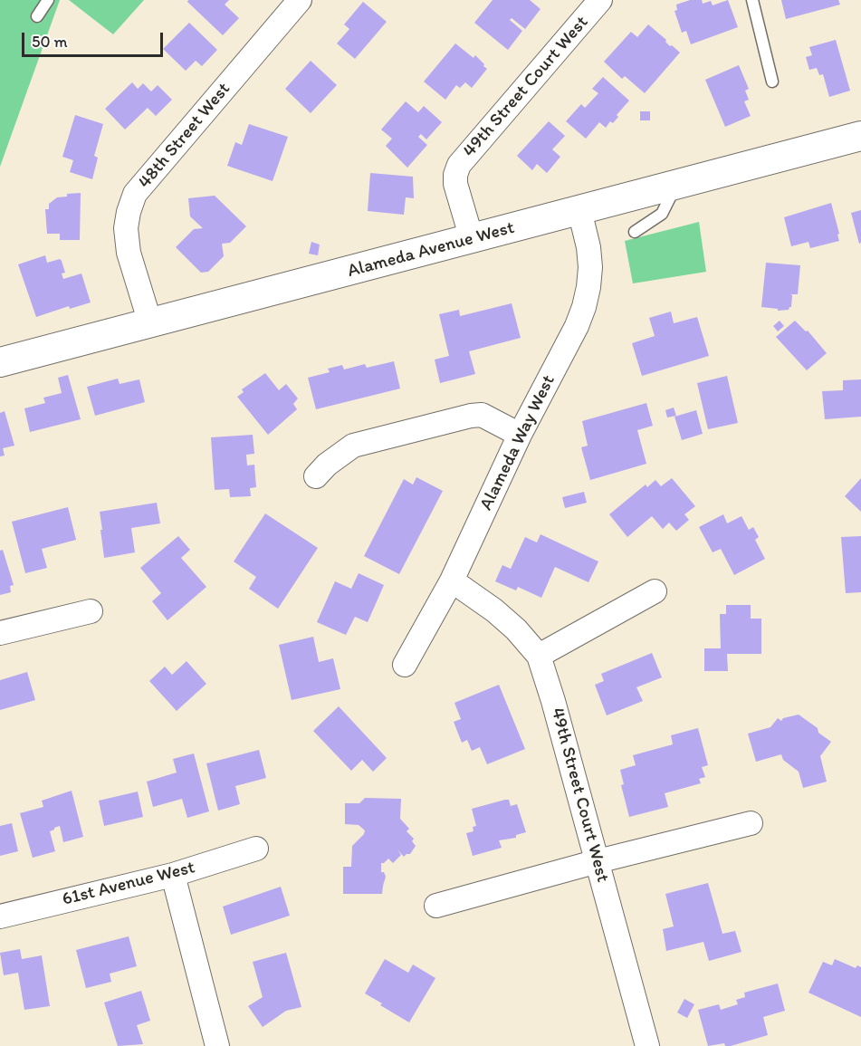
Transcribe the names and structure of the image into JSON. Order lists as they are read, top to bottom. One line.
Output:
{"streets":{"street":["49th Street Court West","48th Street West","Alameda Avenue West","Alameda Way West","61st Avenue West"]},"crossings":[["49th Street Court West","Alameda Avenue West"],["49th Street Court West","Alameda Way West"],["48th Street West","Alameda Avenue West"],["Alameda Avenue West","Alameda Way West"]],"scale_bar":"50 m"}
